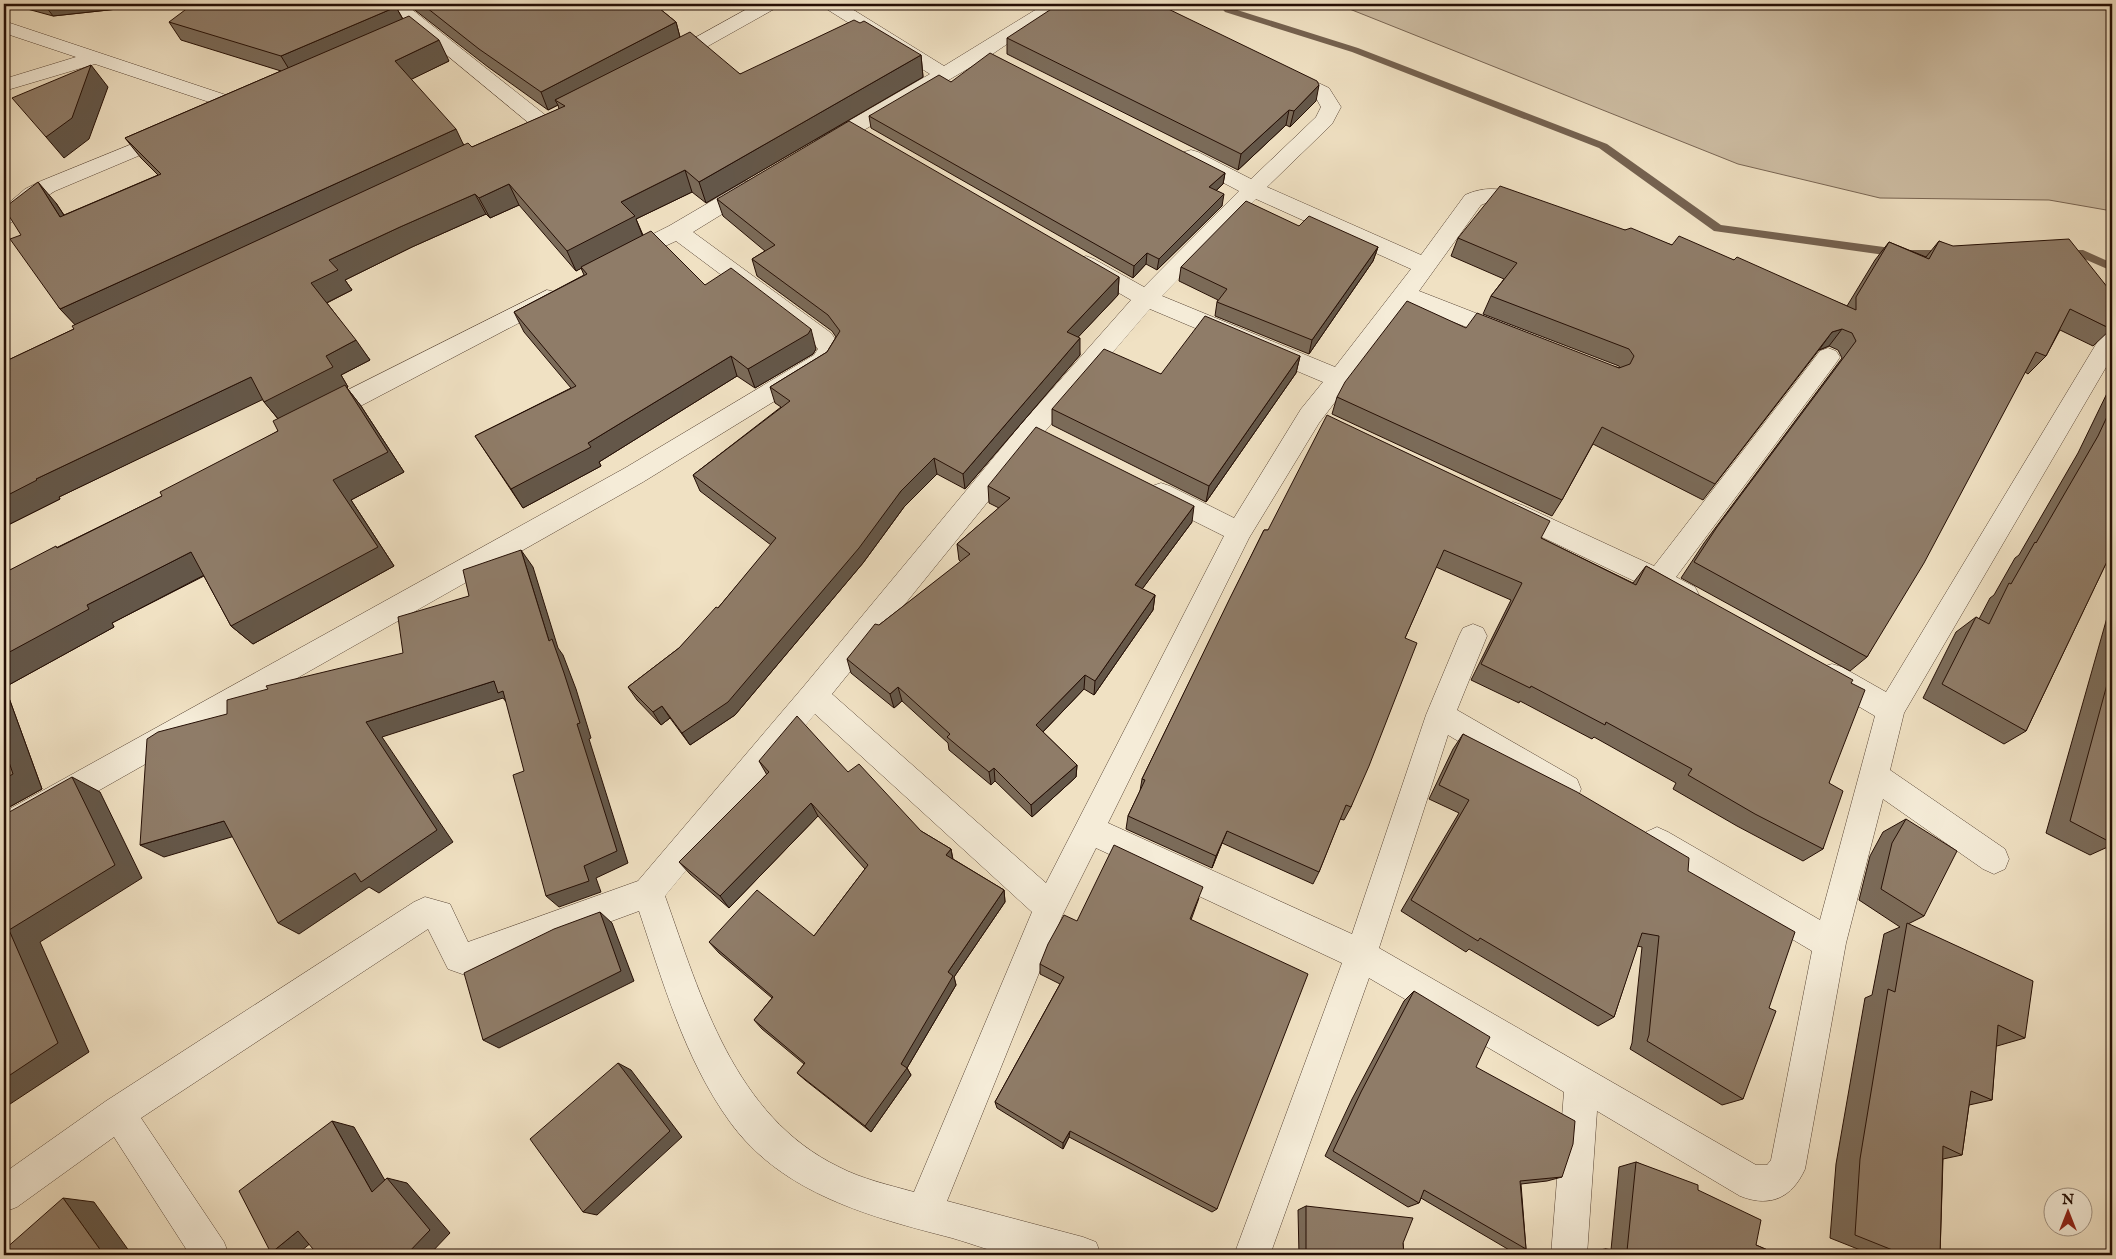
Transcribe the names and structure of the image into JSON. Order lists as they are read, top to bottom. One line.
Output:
{"north":"top"}
